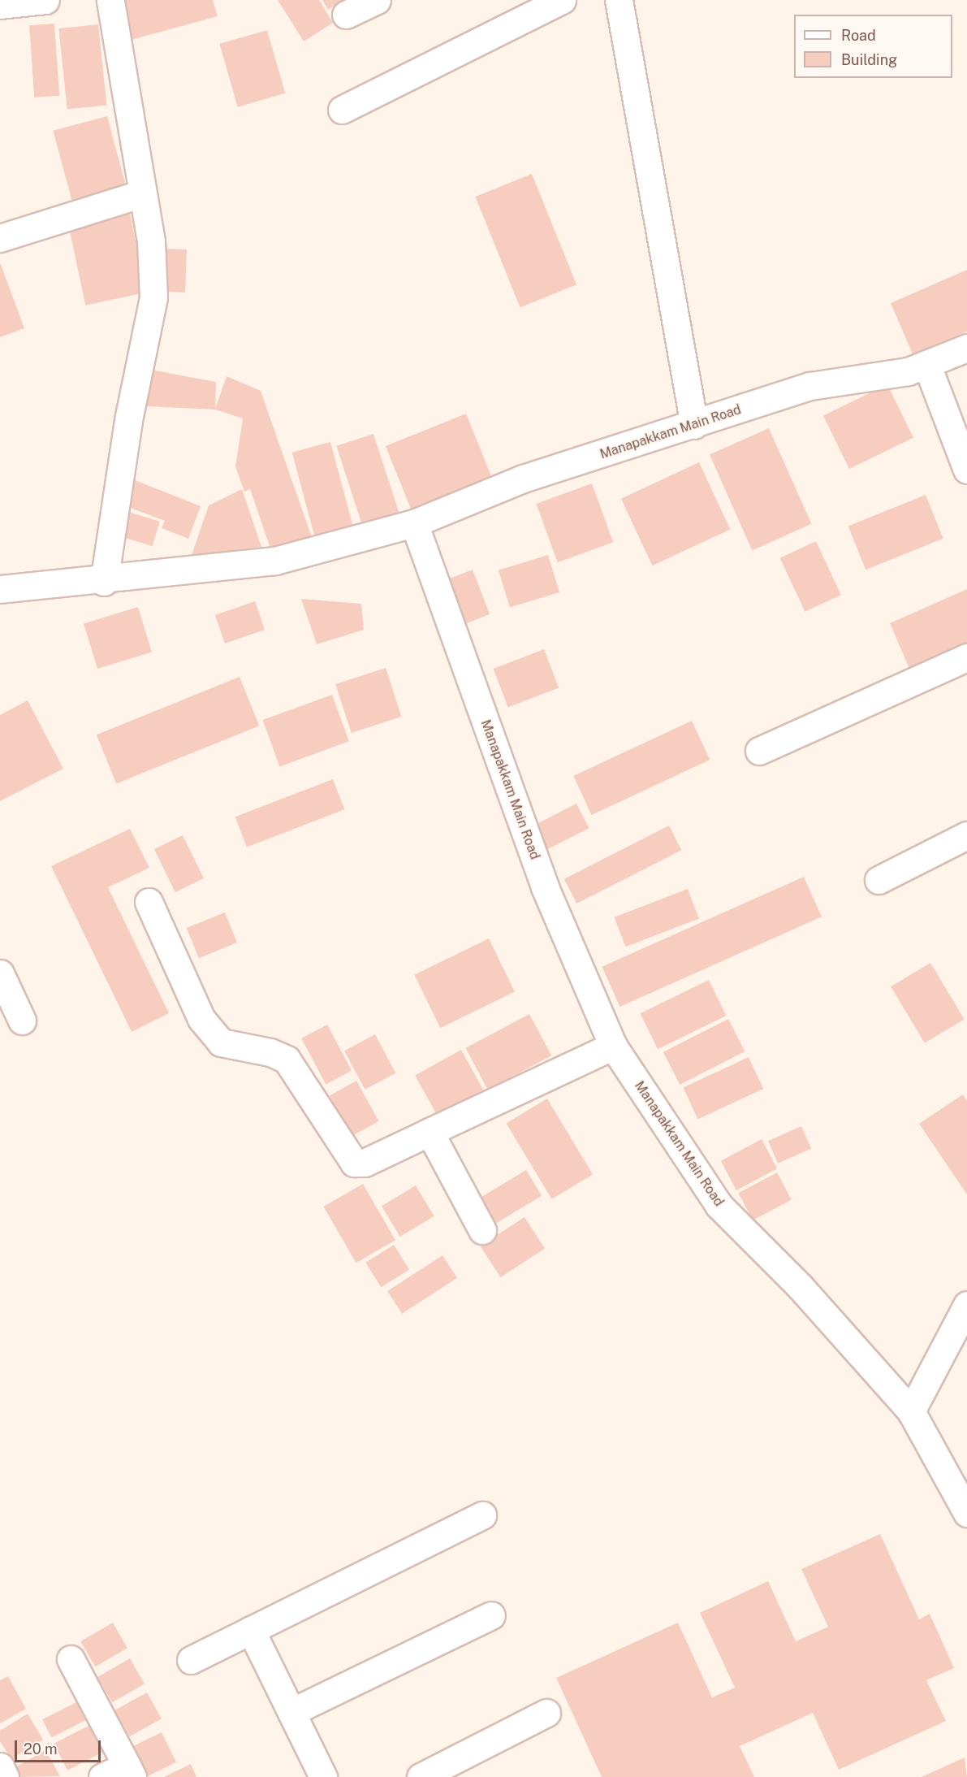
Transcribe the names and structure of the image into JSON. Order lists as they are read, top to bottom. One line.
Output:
{"streets":{"street":["Manapakkam Main Road"]},"legend":["Road","Building"],"scale_bar":"20 m"}
